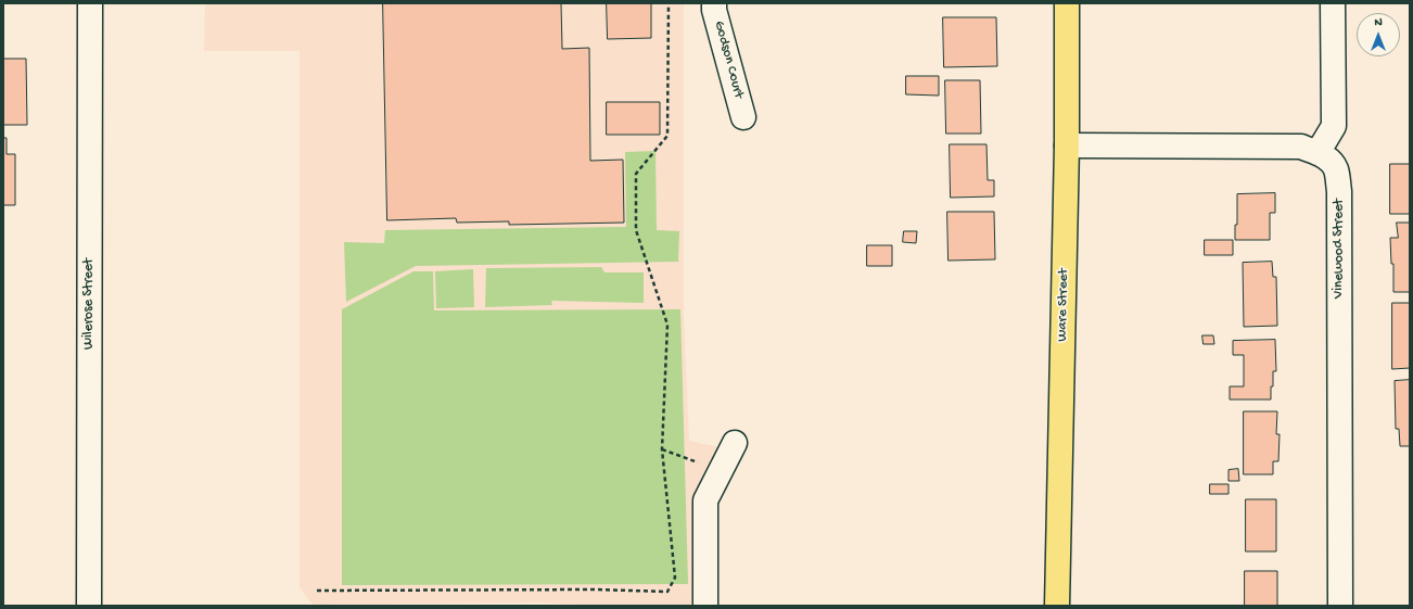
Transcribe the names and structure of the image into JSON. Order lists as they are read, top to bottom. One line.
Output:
{"streets":{"main road":["Ware Street"],"street":["Godson Court","Vinewood Street","Wilerose Street"]},"crossings":[["Vinewood Street","Ware Street"]],"north":"top"}
